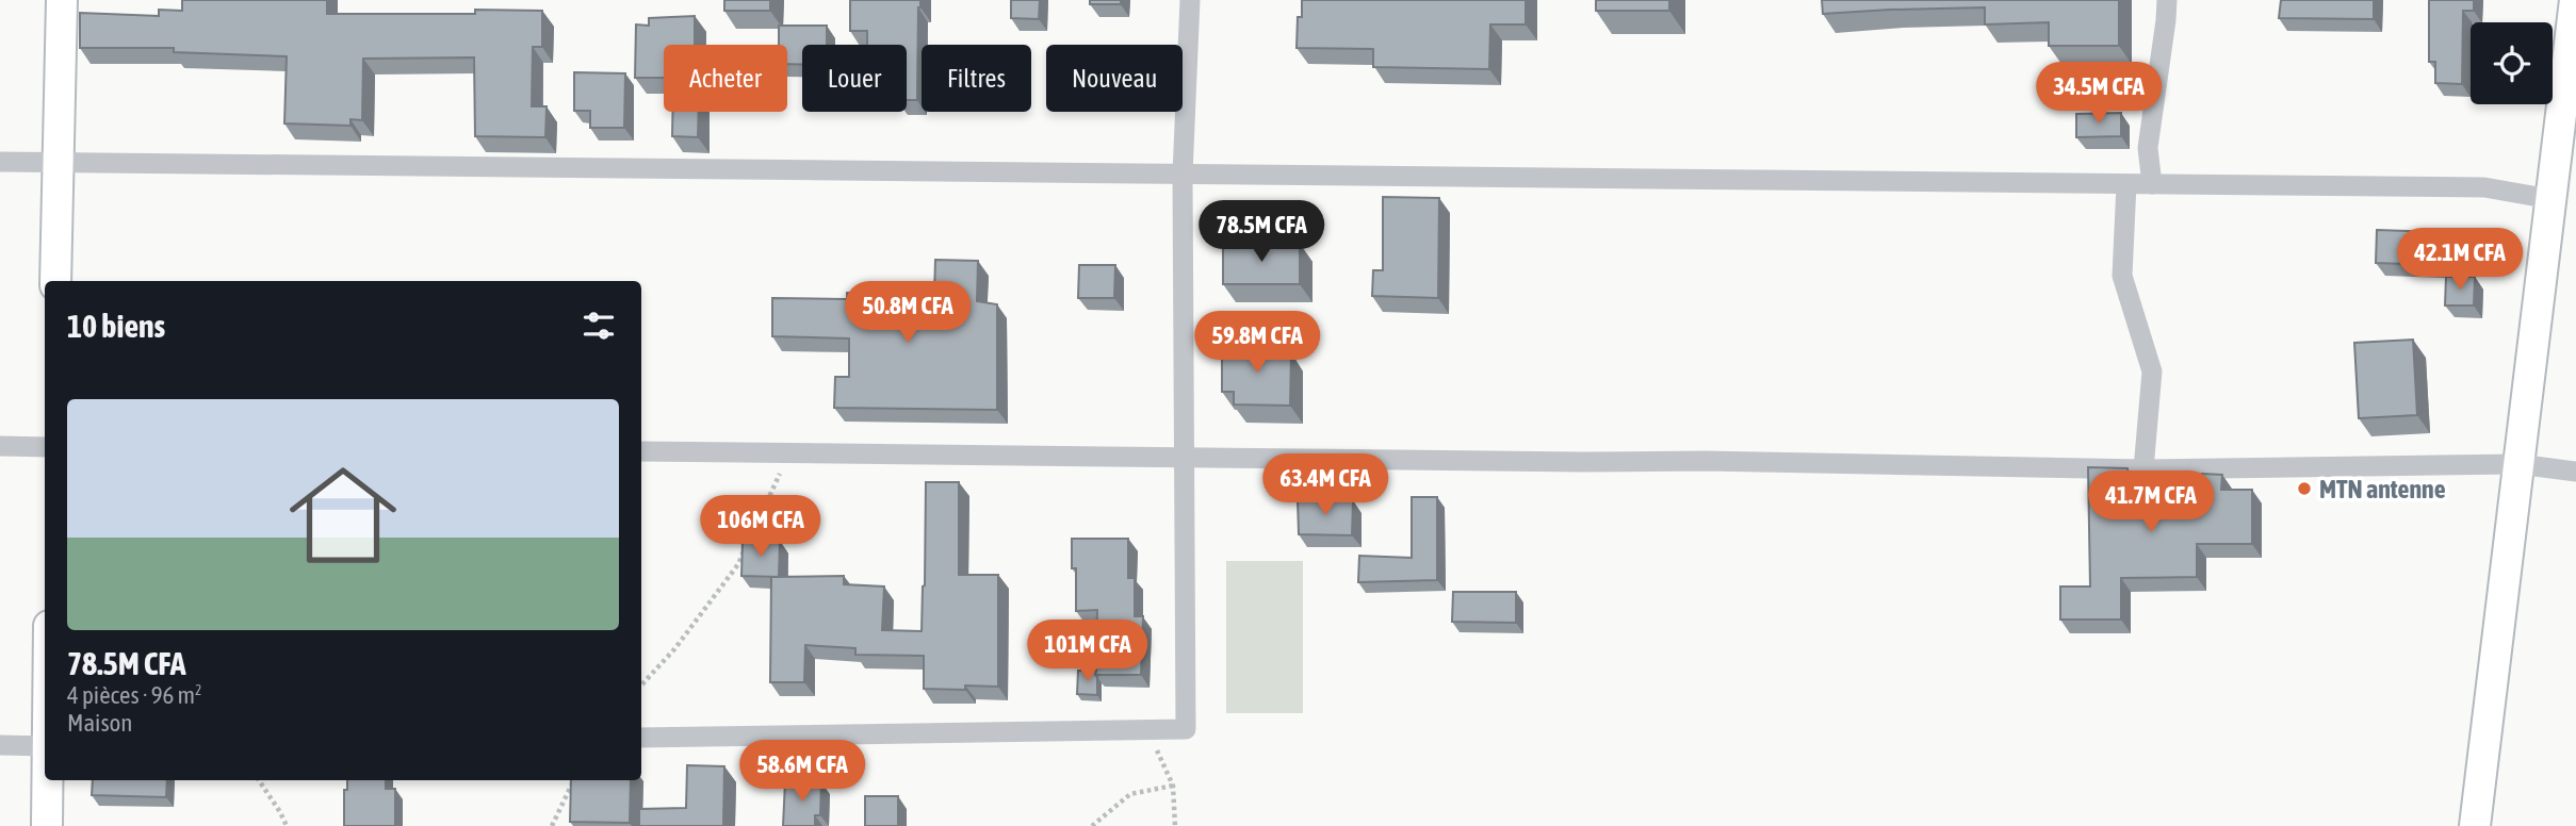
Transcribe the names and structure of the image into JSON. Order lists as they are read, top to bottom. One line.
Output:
{"places":["MTN antenne"],"page":{"chip":["Acheter","Louer","Filtres","Nouveau"],"price":["34.5M CFA","78.5M CFA","42.1M CFA","50.8M CFA","59.8M CFA","63.4M CFA","41.7M CFA","106M CFA","101M CFA","58.6M CFA"],"heading":"10 biens","list":[{"name":"78.5M CFA","note":"4 pièces · 96 m² · Maison"}]}}
